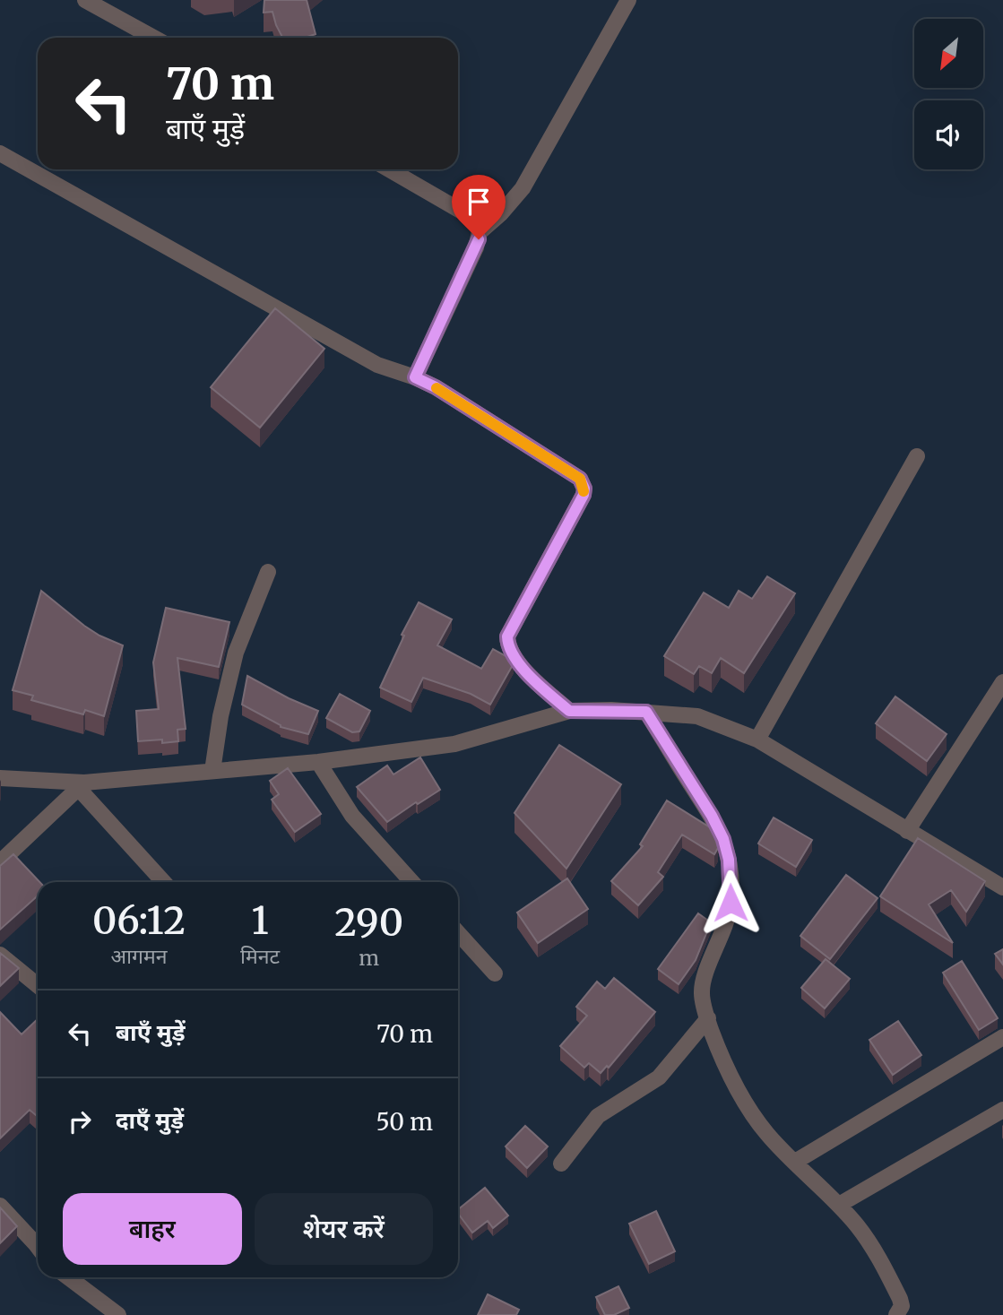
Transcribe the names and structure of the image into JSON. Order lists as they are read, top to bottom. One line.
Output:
{"north":"bottom left","page":{"turn":["70 m","बाएँ मुड़ें"],"eta":["06:12","आगमन","1","मिनट","290","m"],"list":[{"name":"बाएँ मुड़ें","value":"70 m"},{"name":"दाएँ मुड़ें","value":"50 m"}],"buttons":["बाहर","शेयर करें"]}}
